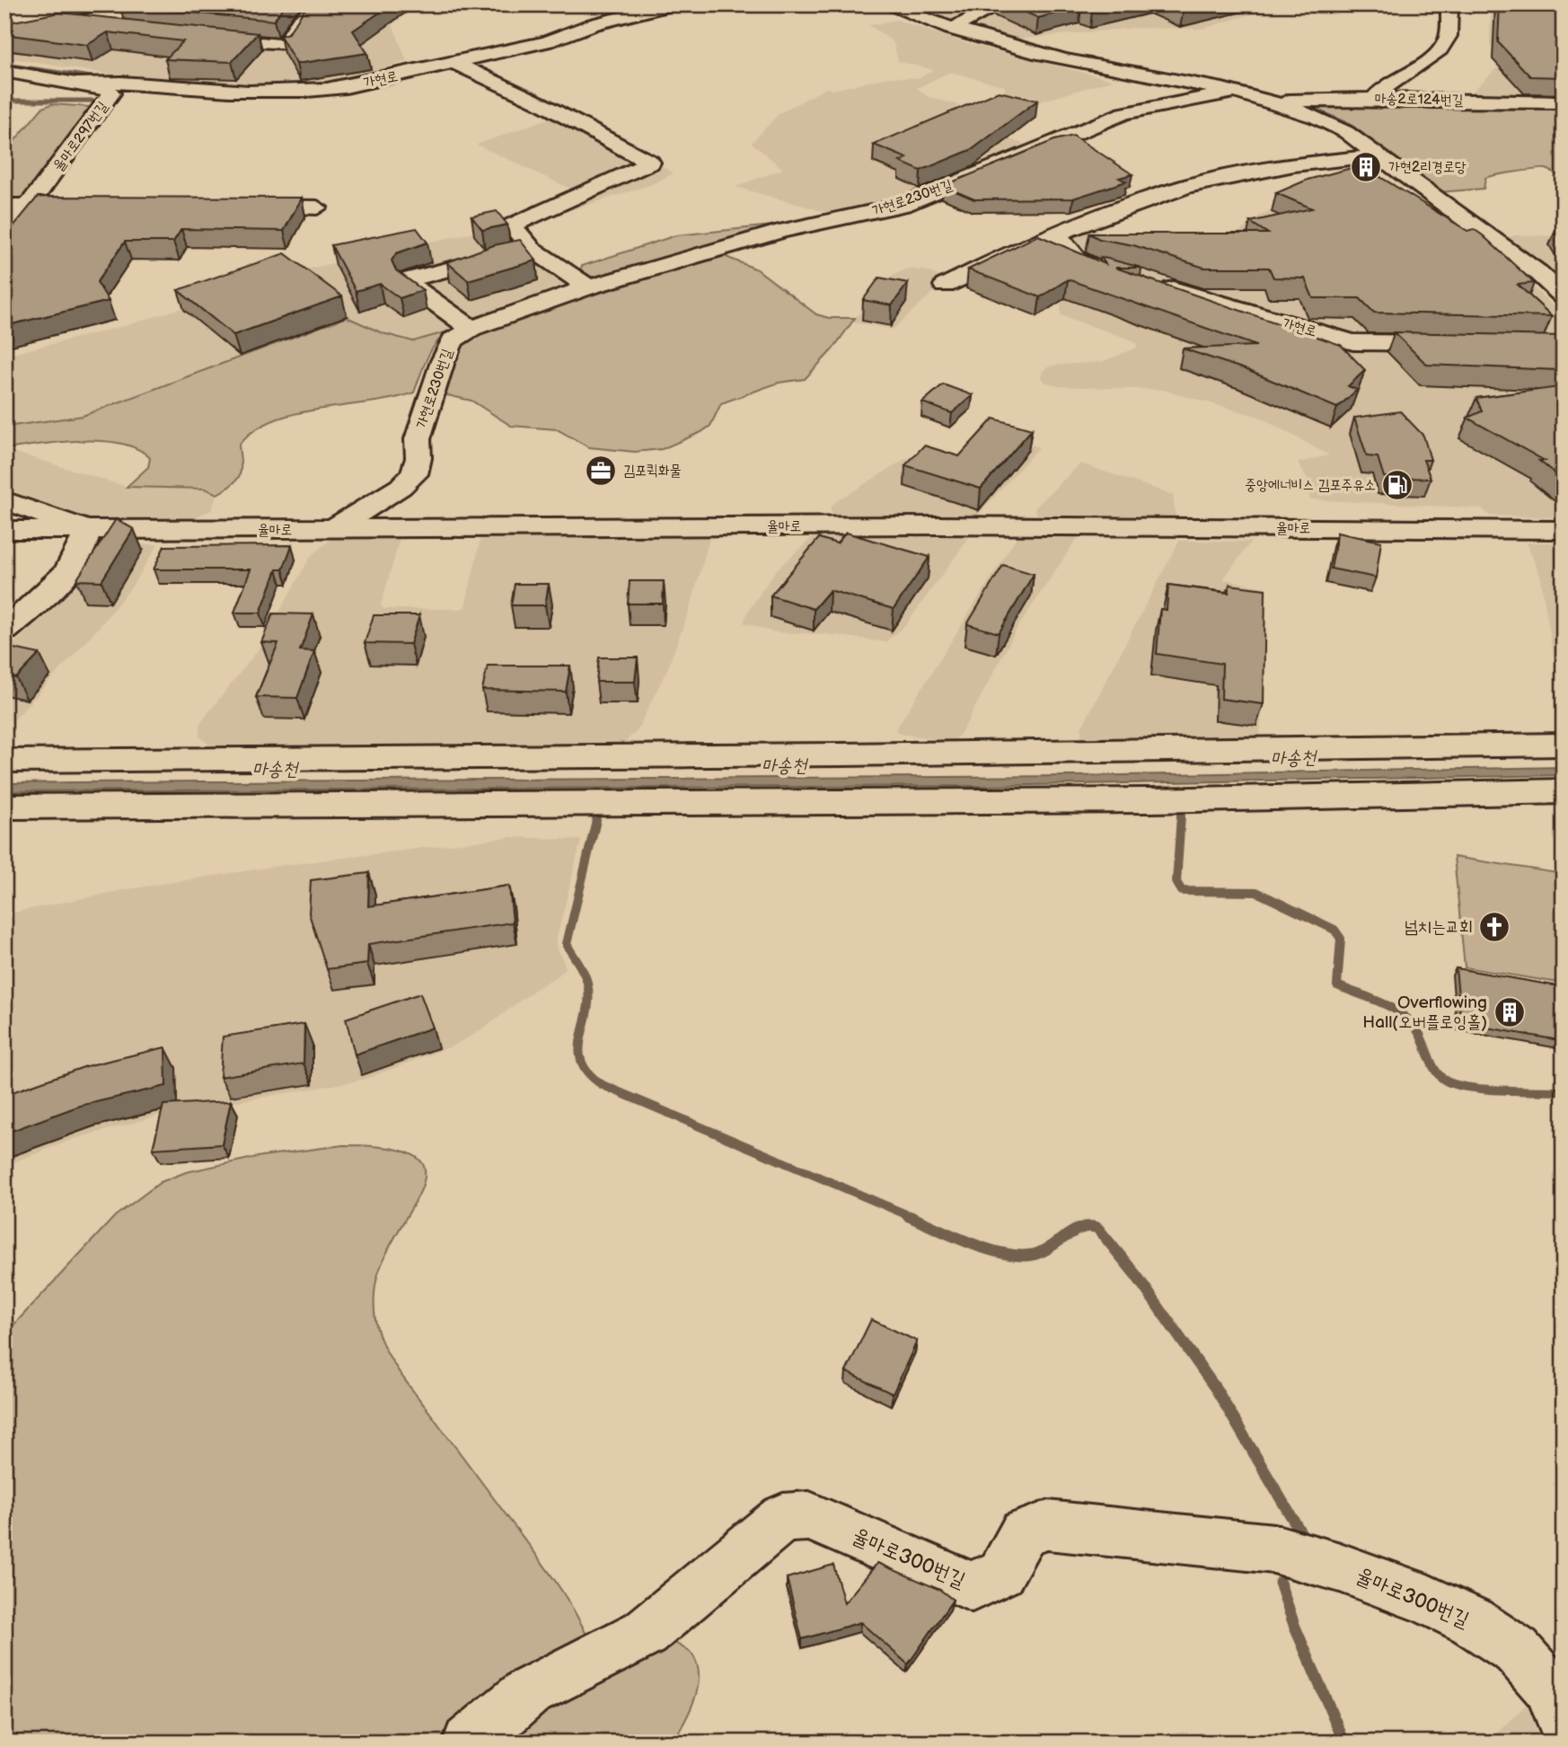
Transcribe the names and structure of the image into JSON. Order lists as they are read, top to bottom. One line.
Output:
{"streets":{"street":["가현로","마송2로124번길","율마로297번길","가현로230번길","율마로","율마로300번길"]},"crossings":[["가현로","율마로297번길"],["가현로230번길","율마로"]],"water":["마송천"],"places":{"building":["가현2리경로당","Overflowing Hall(오버플로잉홀)"],"office":["김포퀵화물"],"fuel station":["중앙에너비스 김포주유소"],"church":["넘치는교회"]}}
